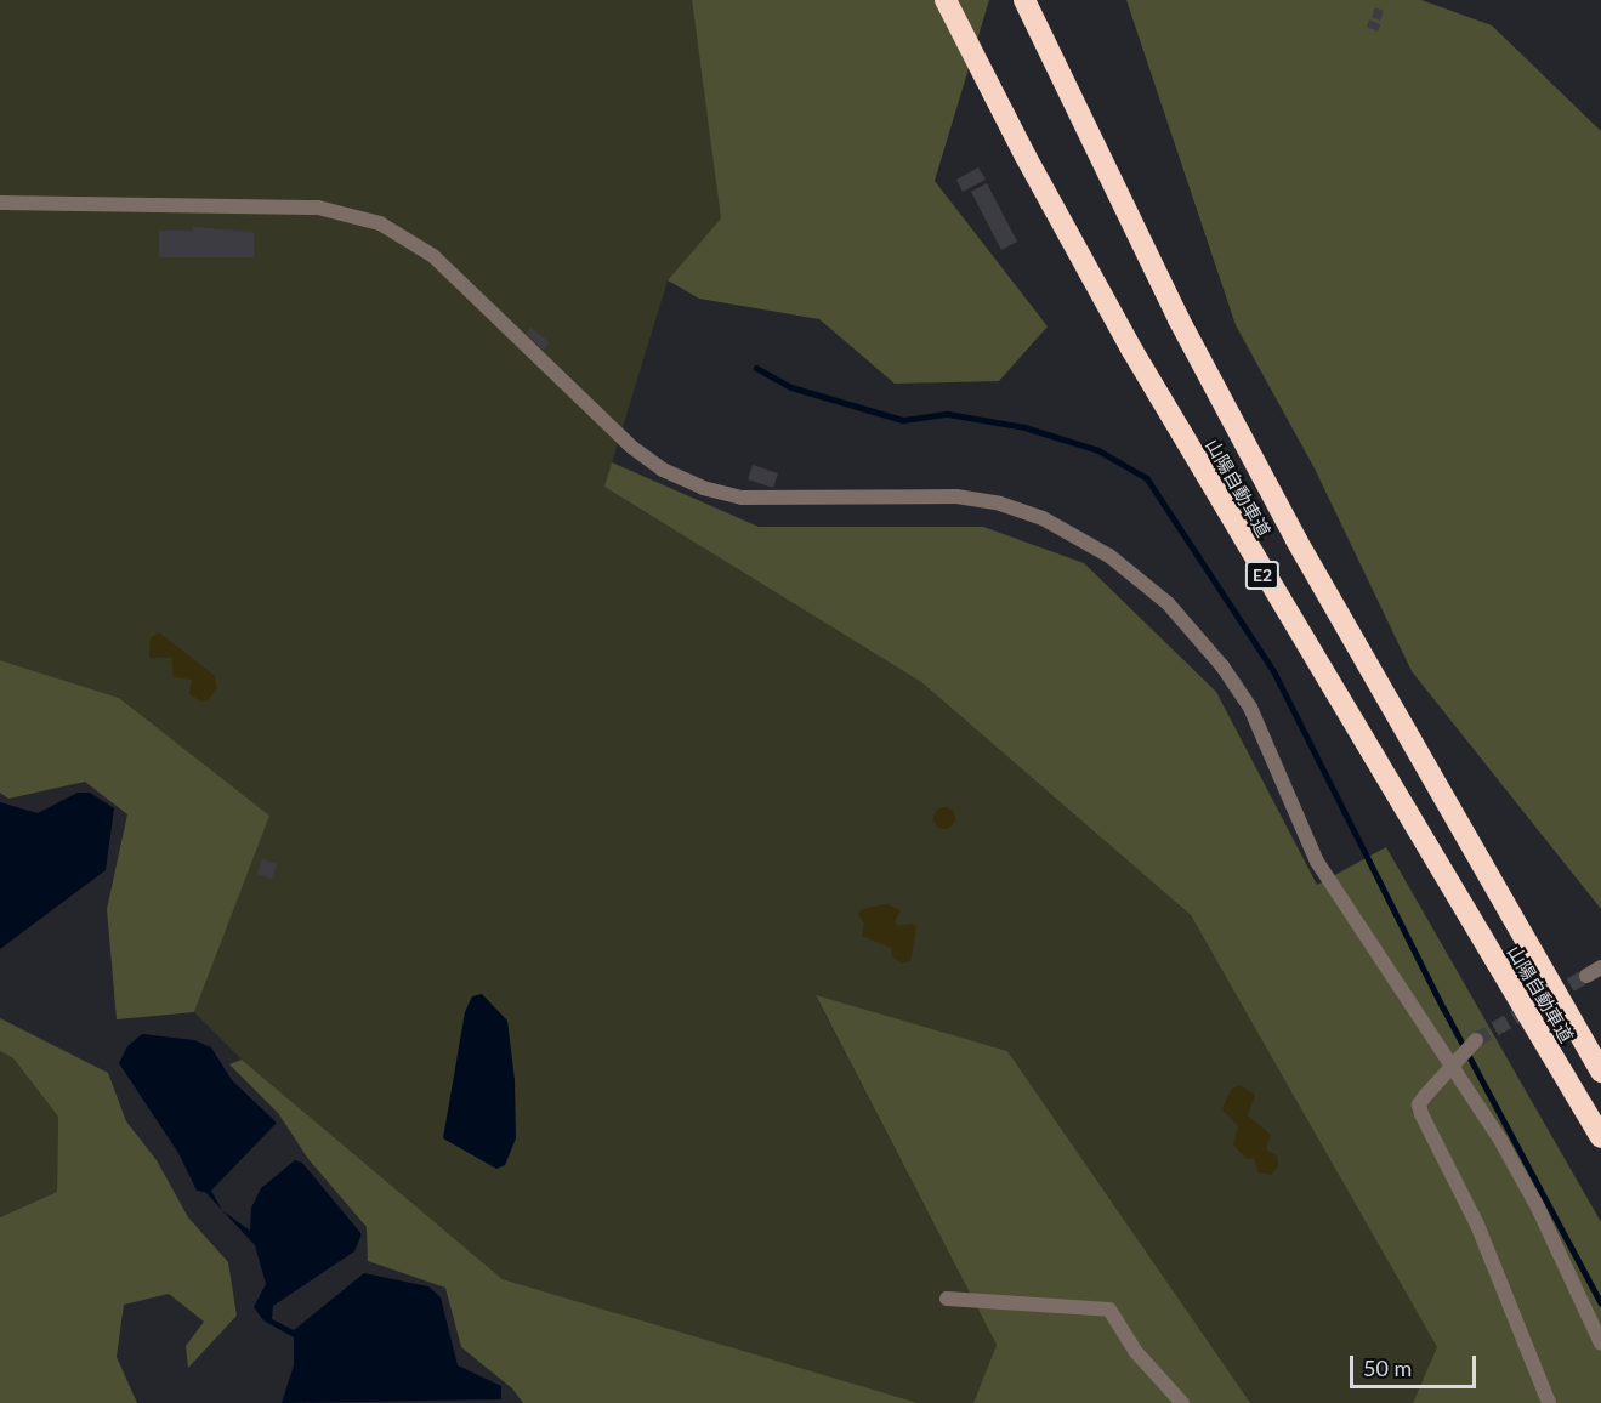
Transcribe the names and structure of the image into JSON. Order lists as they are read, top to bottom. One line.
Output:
{"streets":{"highway":["山陽自動車道","E2"]},"scale_bar":"50 m"}
